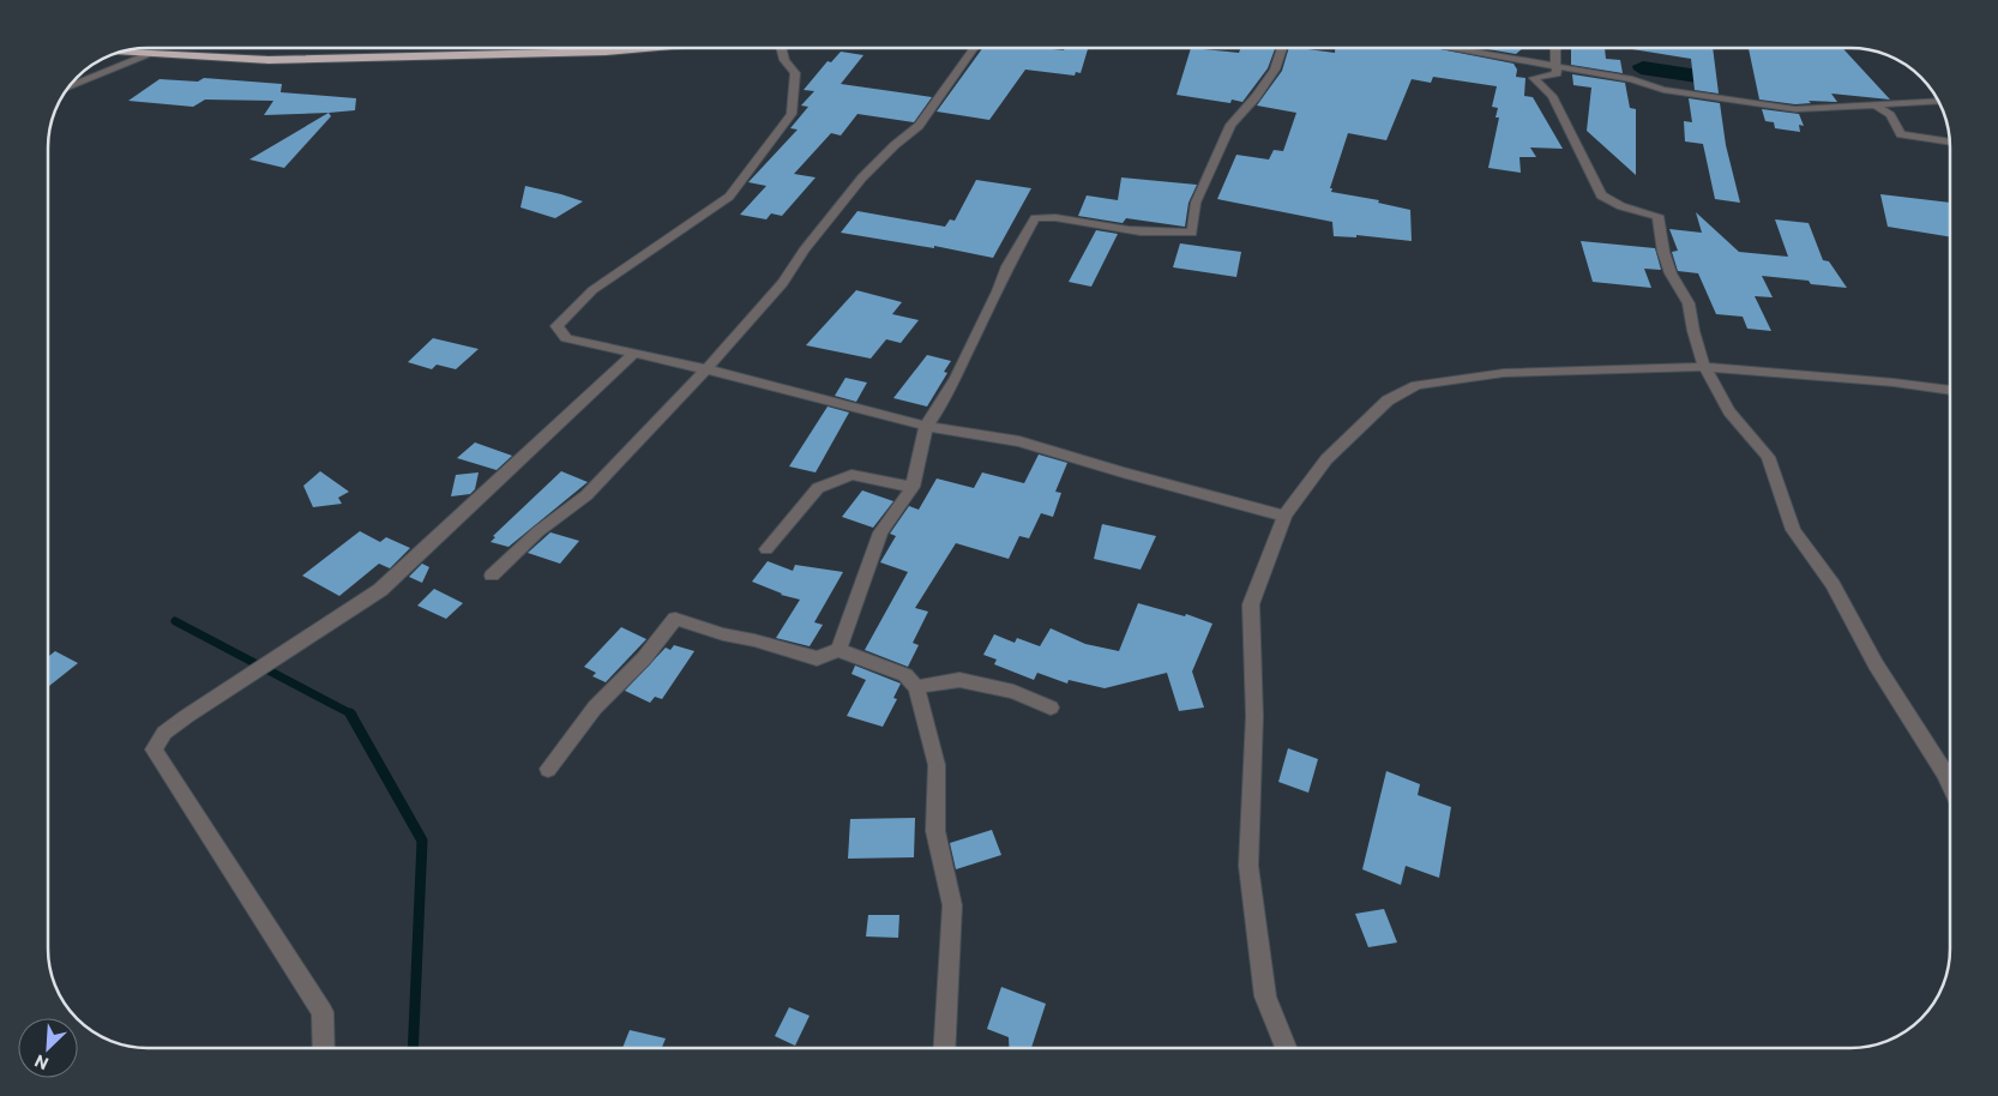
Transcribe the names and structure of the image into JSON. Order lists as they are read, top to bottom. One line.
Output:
{"north":"bottom left"}
